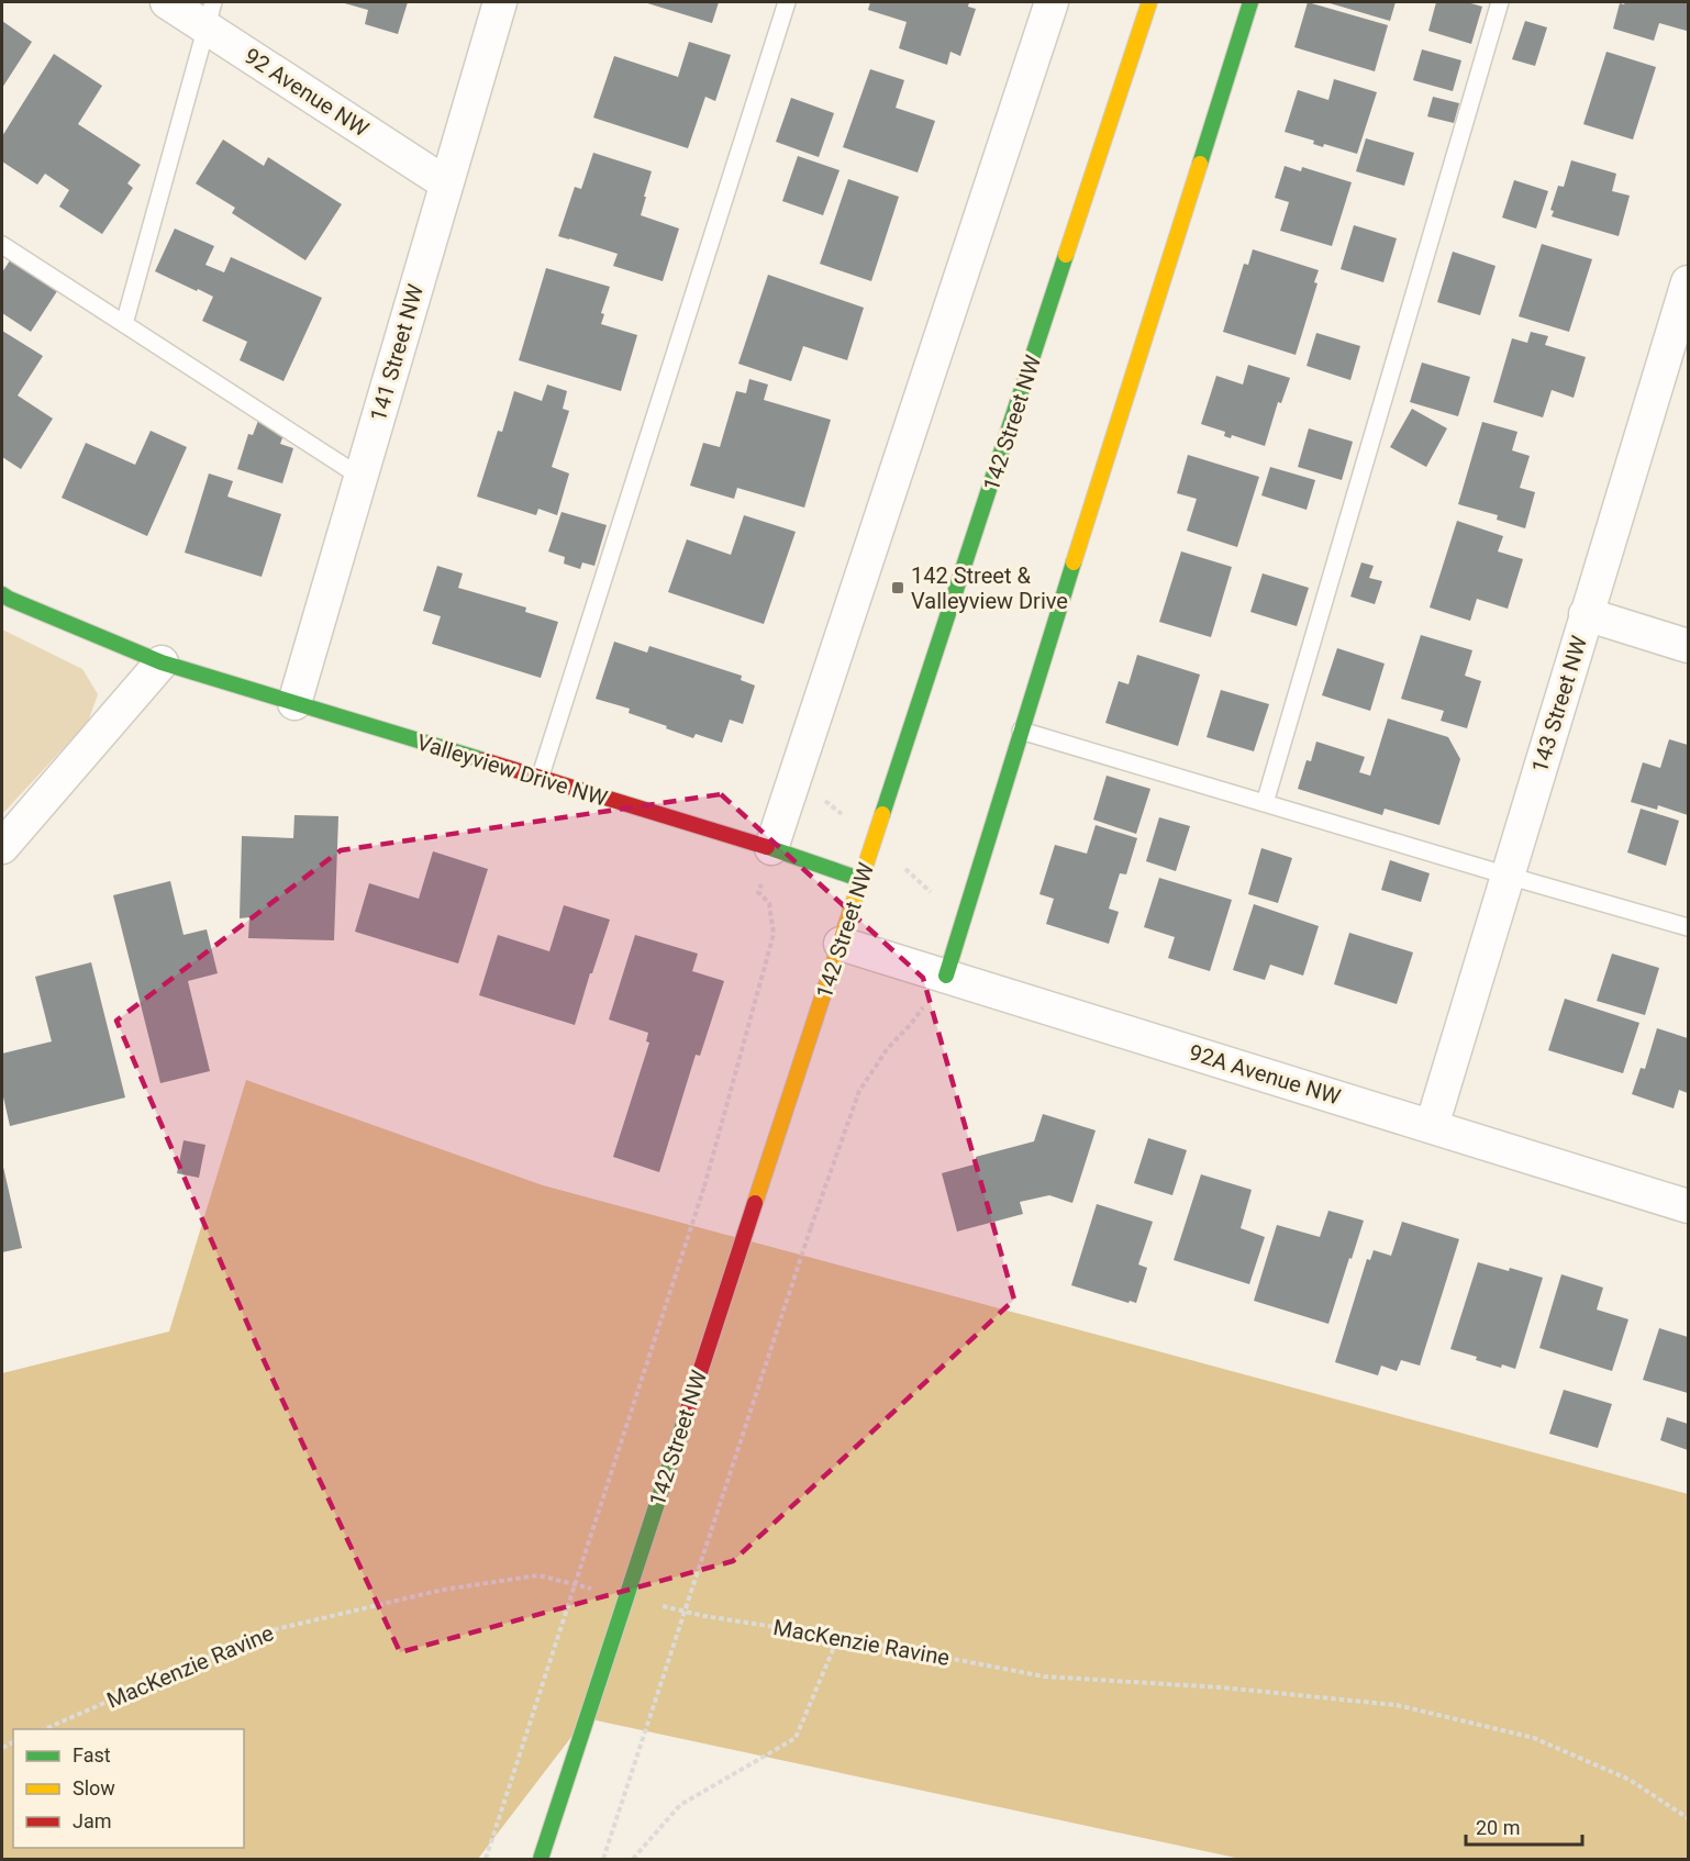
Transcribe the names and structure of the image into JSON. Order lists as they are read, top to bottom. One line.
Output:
{"streets":{"main road":["142 Street NW","Valleyview Drive NW"],"street":["92 Avenue NW","141 Street NW","143 Street NW","92A Avenue NW"],"path":["MacKenzie Ravine"]},"crossings":[["92 Avenue NW","141 Street NW"],["141 Street NW","Valleyview Drive NW"],["142 Street NW","Valleyview Drive NW"],["142 Street NW","92A Avenue NW"],["143 Street NW","92A Avenue NW"]],"places":{"transit":["142 Street & Valleyview Drive"]},"legend":["Fast","Slow","Jam"],"scale_bar":"20 m"}
